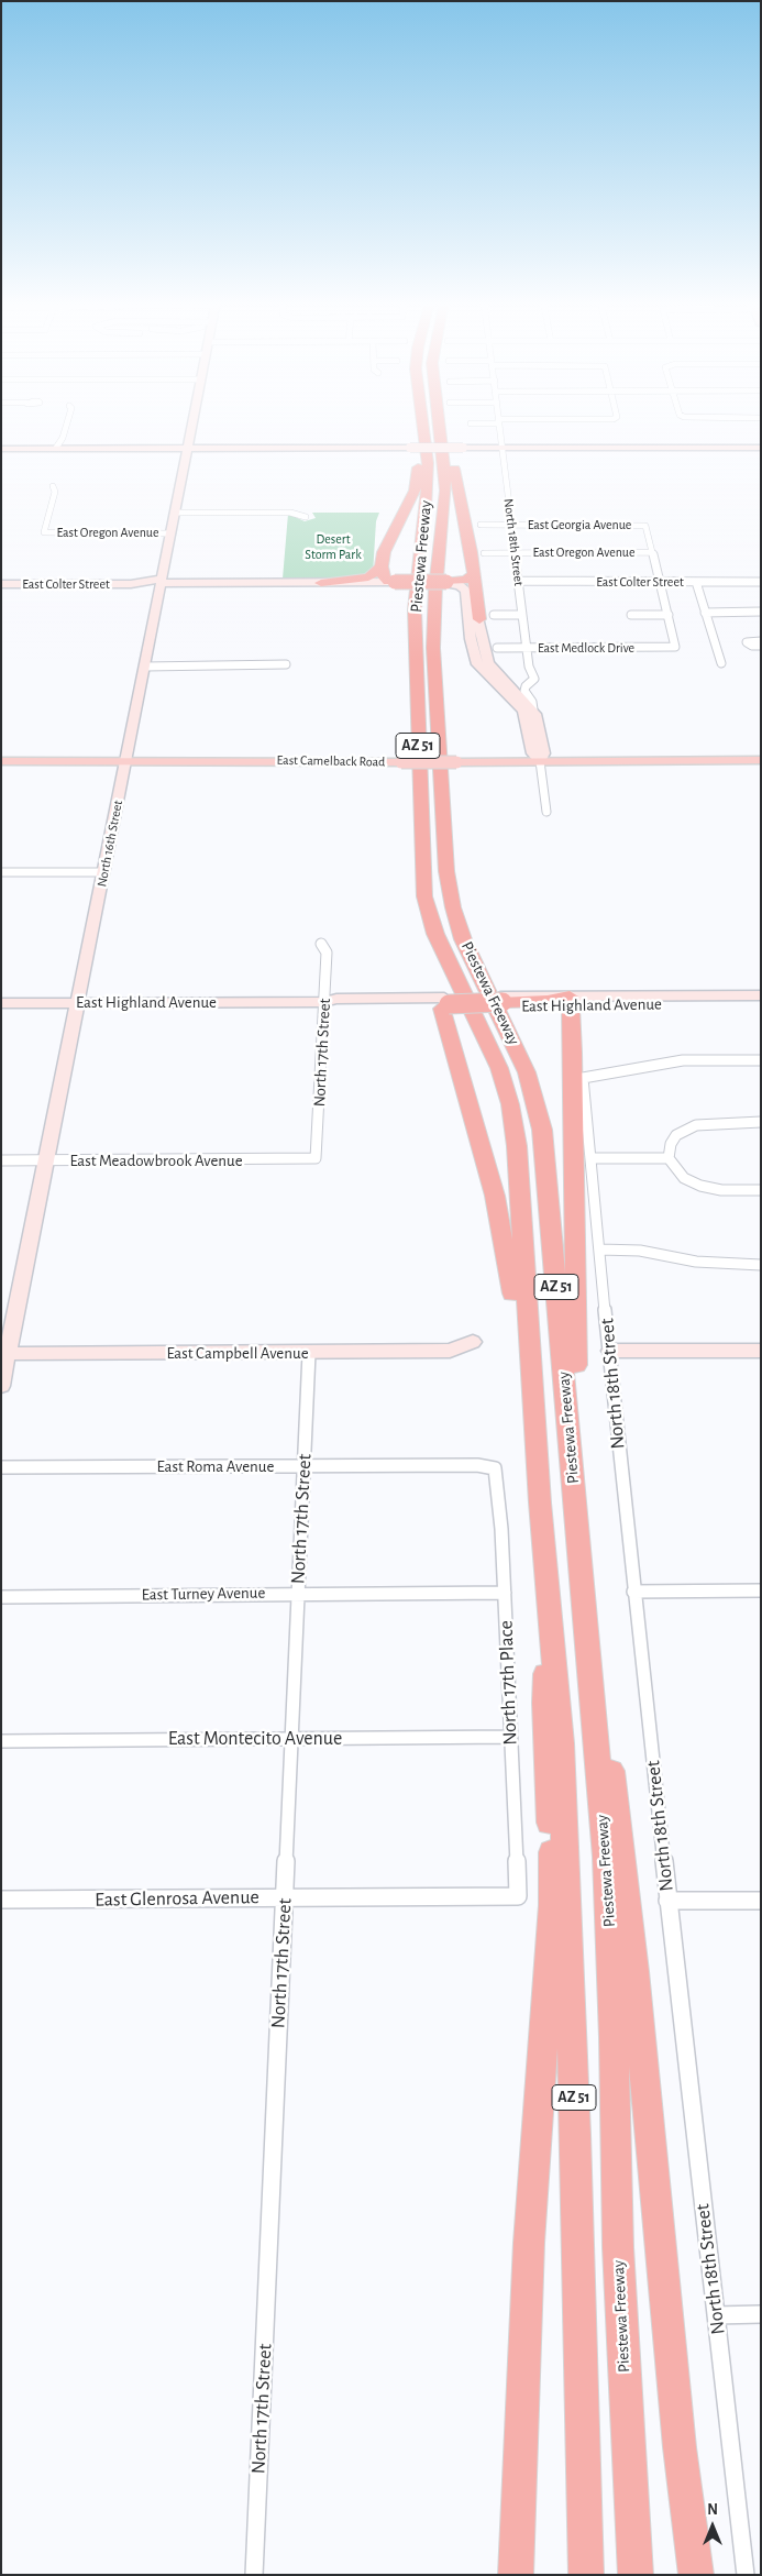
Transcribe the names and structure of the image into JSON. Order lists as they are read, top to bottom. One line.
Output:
{"streets":{"highway":["Piestewa Freeway","AZ 51"],"main road":["North 18th Street","East Colter Street","East Camelback Road","North 16th Street","East Highland Avenue","East Campbell Avenue"],"street":["East Georgia Avenue","East Oregon Avenue","East Medlock Drive","North 17th Street","East Meadowbrook Avenue","East Roma Avenue","East Turney Avenue","North 17th Place","East Montecito Avenue","East Glenrosa Avenue"]},"crossings":[["East Georgia Avenue","East Oregon Avenue"],["East Georgia Avenue","North 18th Street"],["East Oregon Avenue","North 18th Street"],["East Oregon Avenue","North 16th Street"],["North 18th Street","East Colter Street"],["North 18th Street","East Medlock Drive"],["North 18th Street","East Camelback Road"],["East Colter Street","North 16th Street"],["East Camelback Road","North 16th Street"],["North 16th Street","East Highland Avenue"],["North 16th Street","East Meadowbrook Avenue"],["North 16th Street","East Campbell Avenue"],["East Highland Avenue","North 17th Street"],["North 17th Street","East Meadowbrook Avenue"],["North 17th Street","East Campbell Avenue"],["North 17th Street","East Roma Avenue"],["North 17th Street","East Turney Avenue"],["North 17th Street","East Montecito Avenue"],["North 17th Street","East Glenrosa Avenue"],["East Roma Avenue","North 17th Place"],["East Turney Avenue","North 17th Place"],["North 17th Place","East Montecito Avenue"],["North 17th Place","East Glenrosa Avenue"]],"parks":["Desert Storm Park"],"north":"top"}
